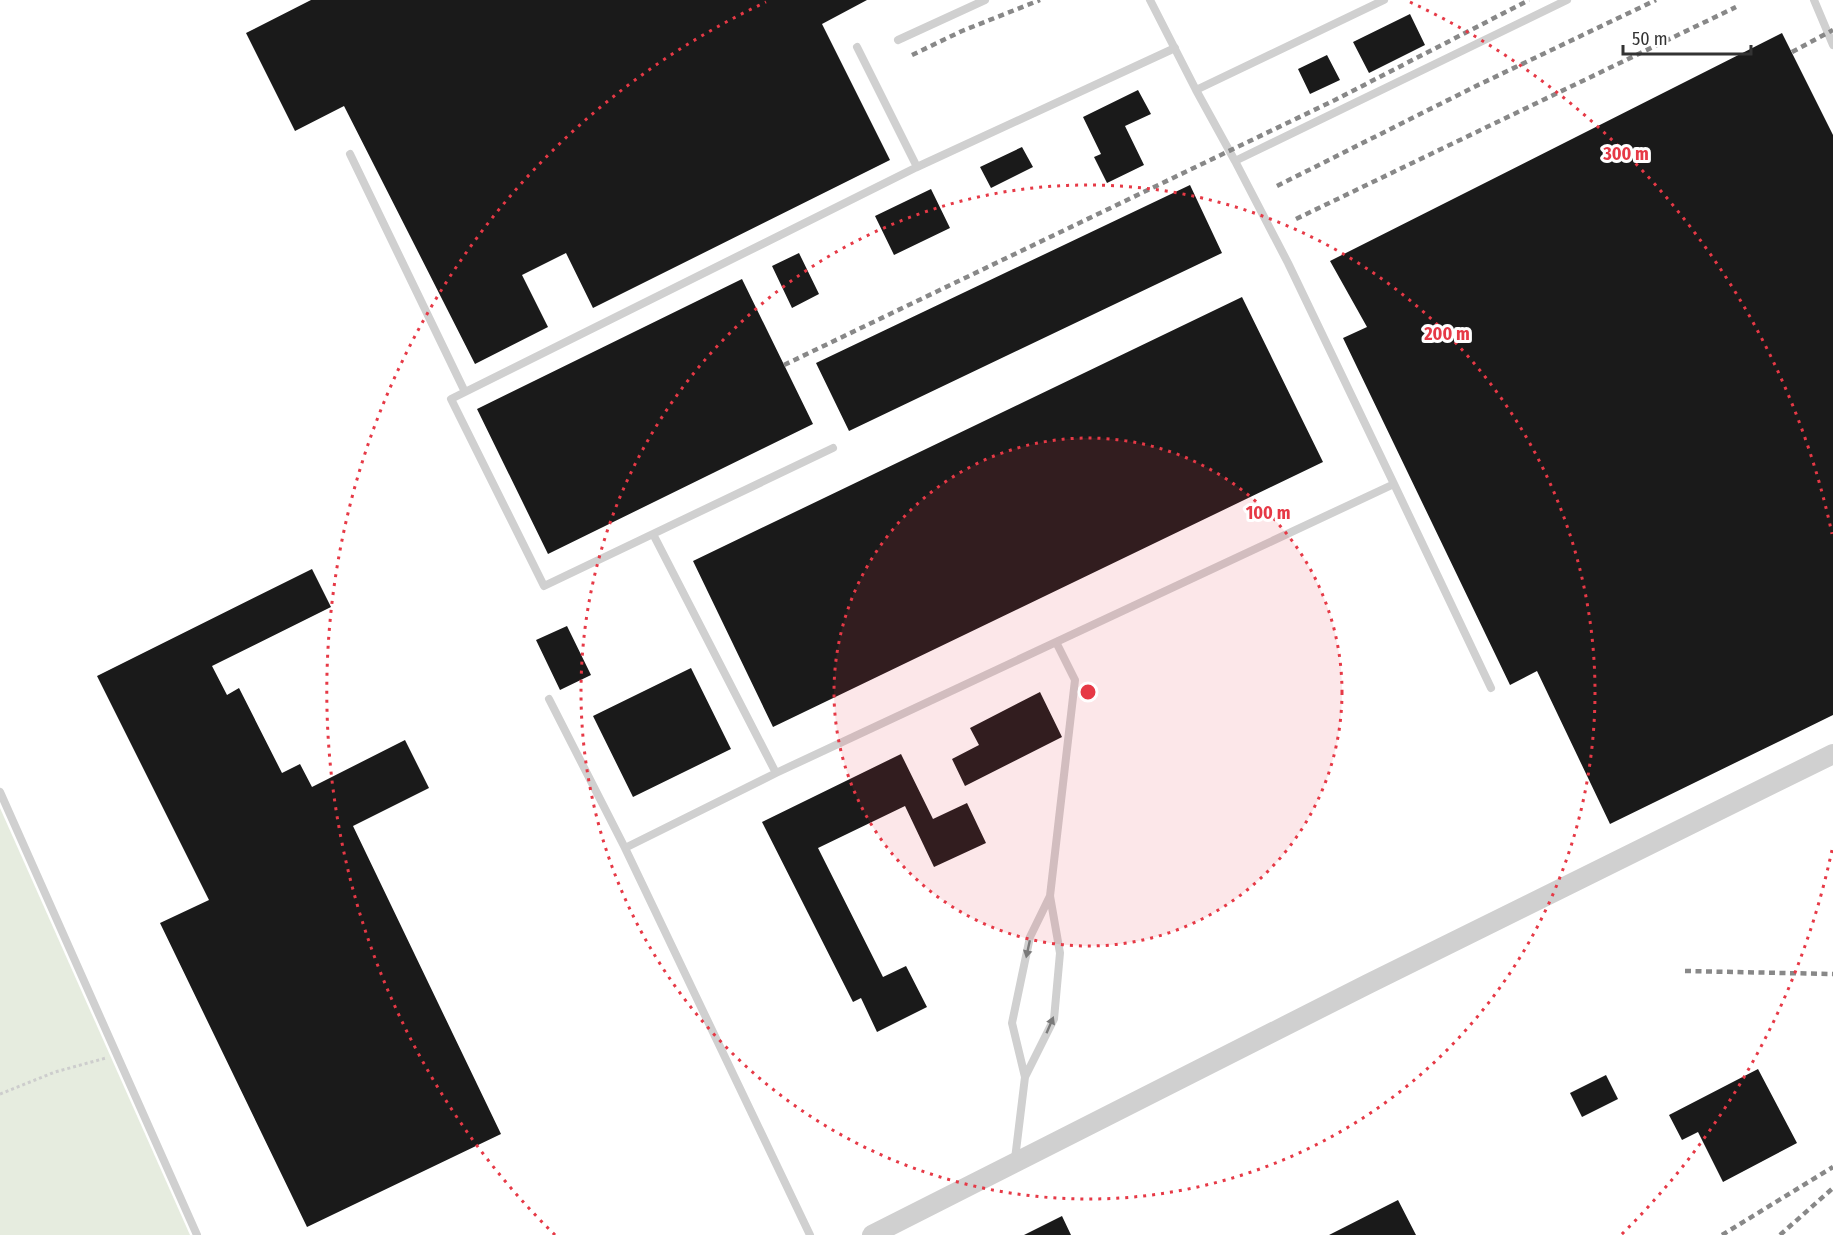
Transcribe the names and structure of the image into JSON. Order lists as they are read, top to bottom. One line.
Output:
{"scale_bar":"50 m","rings":["300 m","200 m","100 m"]}
